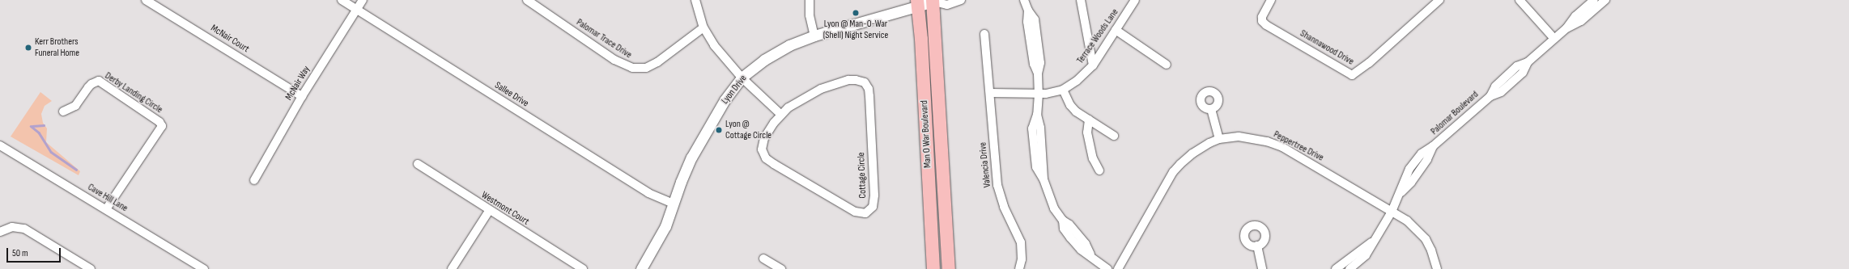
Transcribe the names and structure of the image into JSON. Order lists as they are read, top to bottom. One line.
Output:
{"streets":{"main road":["Man O War Boulevard"],"street":["Terrace Woods Lane","McNair Court","Palomar Trace Drive","Shannawood Drive","McNair Way","Lyon Drive","Derby Landing Circle","Sallee Drive","Palomar Boulevard","Peppertree Drive","Valencia Drive","Cottage Circle","Cave Hill Lane","Westmont Court"]},"crossings":[["McNair Court","McNair Way"],["McNair Way","Sallee Drive"],["Lyon Drive","Sallee Drive"],["Lyon Drive","Man O War Boulevard"],["Derby Landing Circle","Cave Hill Lane"],["Palomar Boulevard","Peppertree Drive"]],"places":["Lyon @ Man-O-War (Shell) Night Service","Kerr Brothers Funeral Home","Lyon @ Cottage Circle"],"scale_bar":"50 m"}
